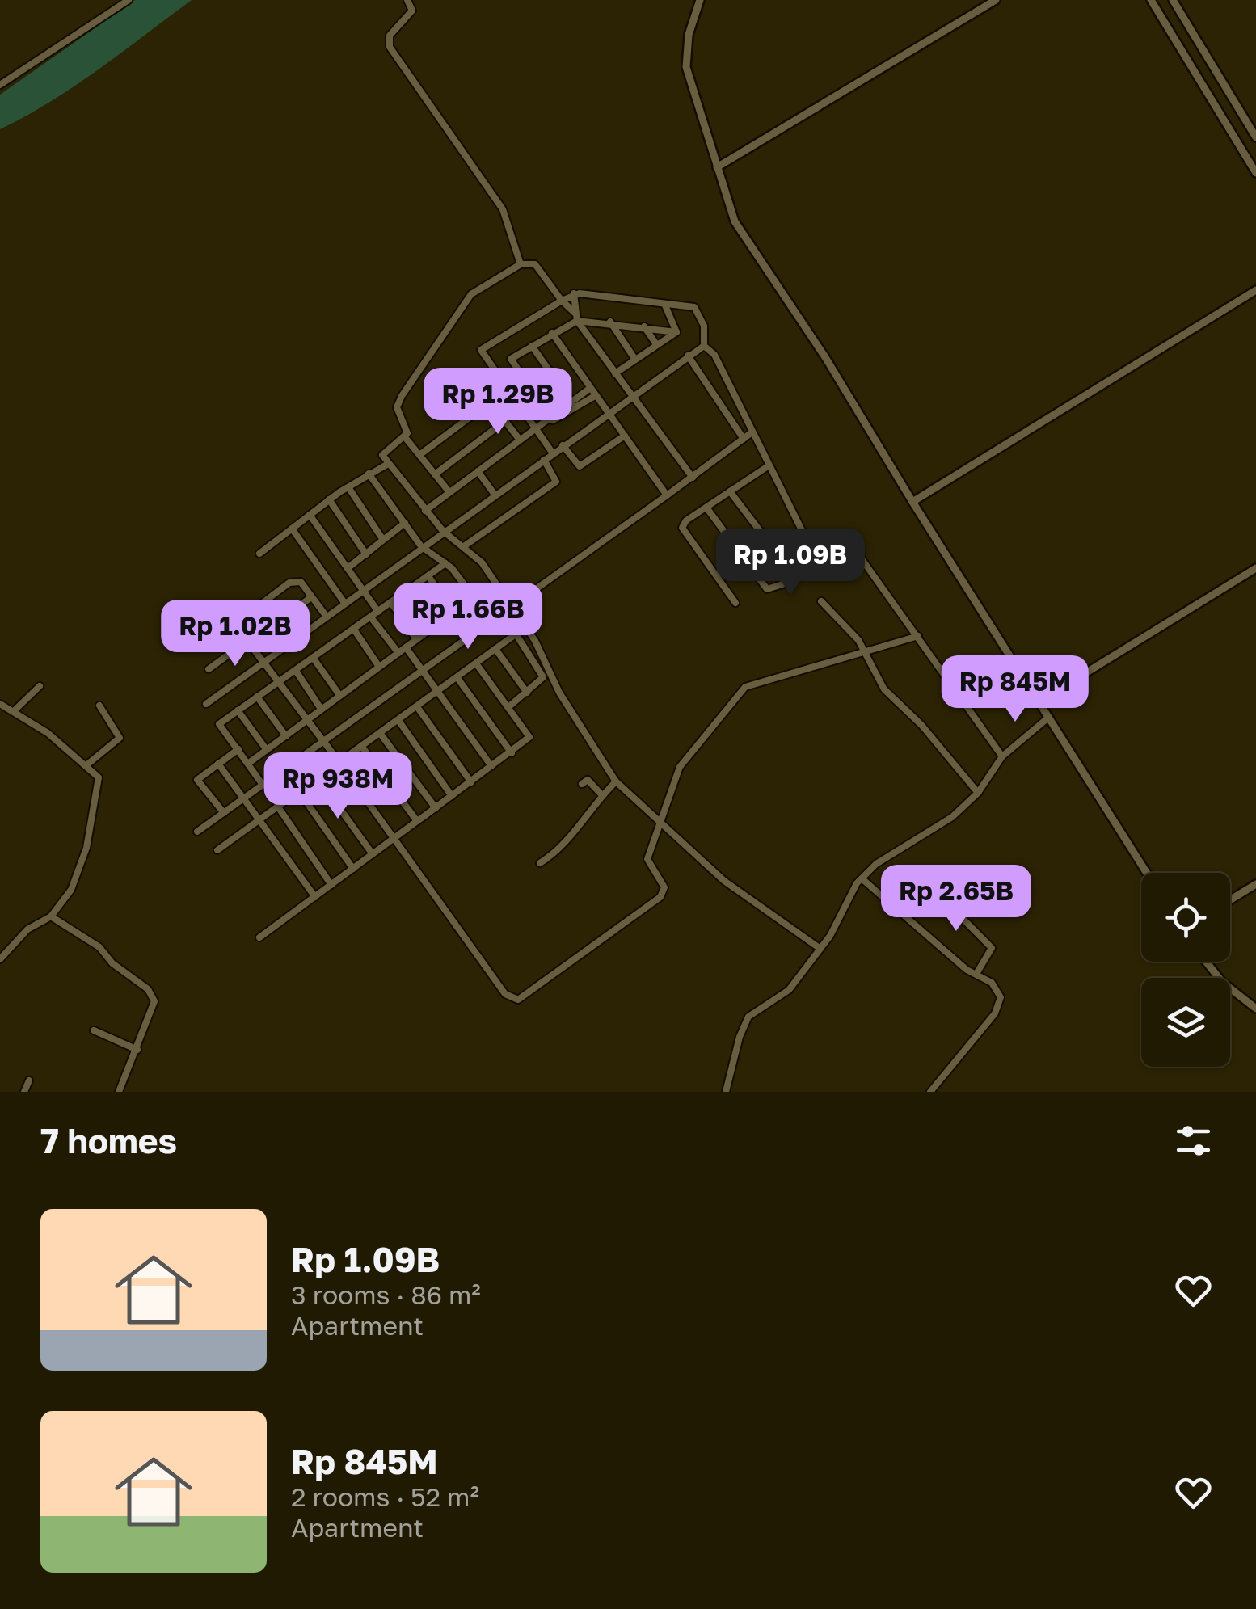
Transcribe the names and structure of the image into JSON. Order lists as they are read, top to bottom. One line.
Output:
{"page":{"price":["Rp 1.29B","Rp 1.09B","Rp 1.66B","Rp 1.02B","Rp 845M","Rp 938M","Rp 2.65B"],"heading":"7 homes","list":[{"name":"Rp 1.09B","note":"3 rooms · 86 m² · Apartment"},{"name":"Rp 845M","note":"2 rooms · 52 m² · Apartment"}]}}
